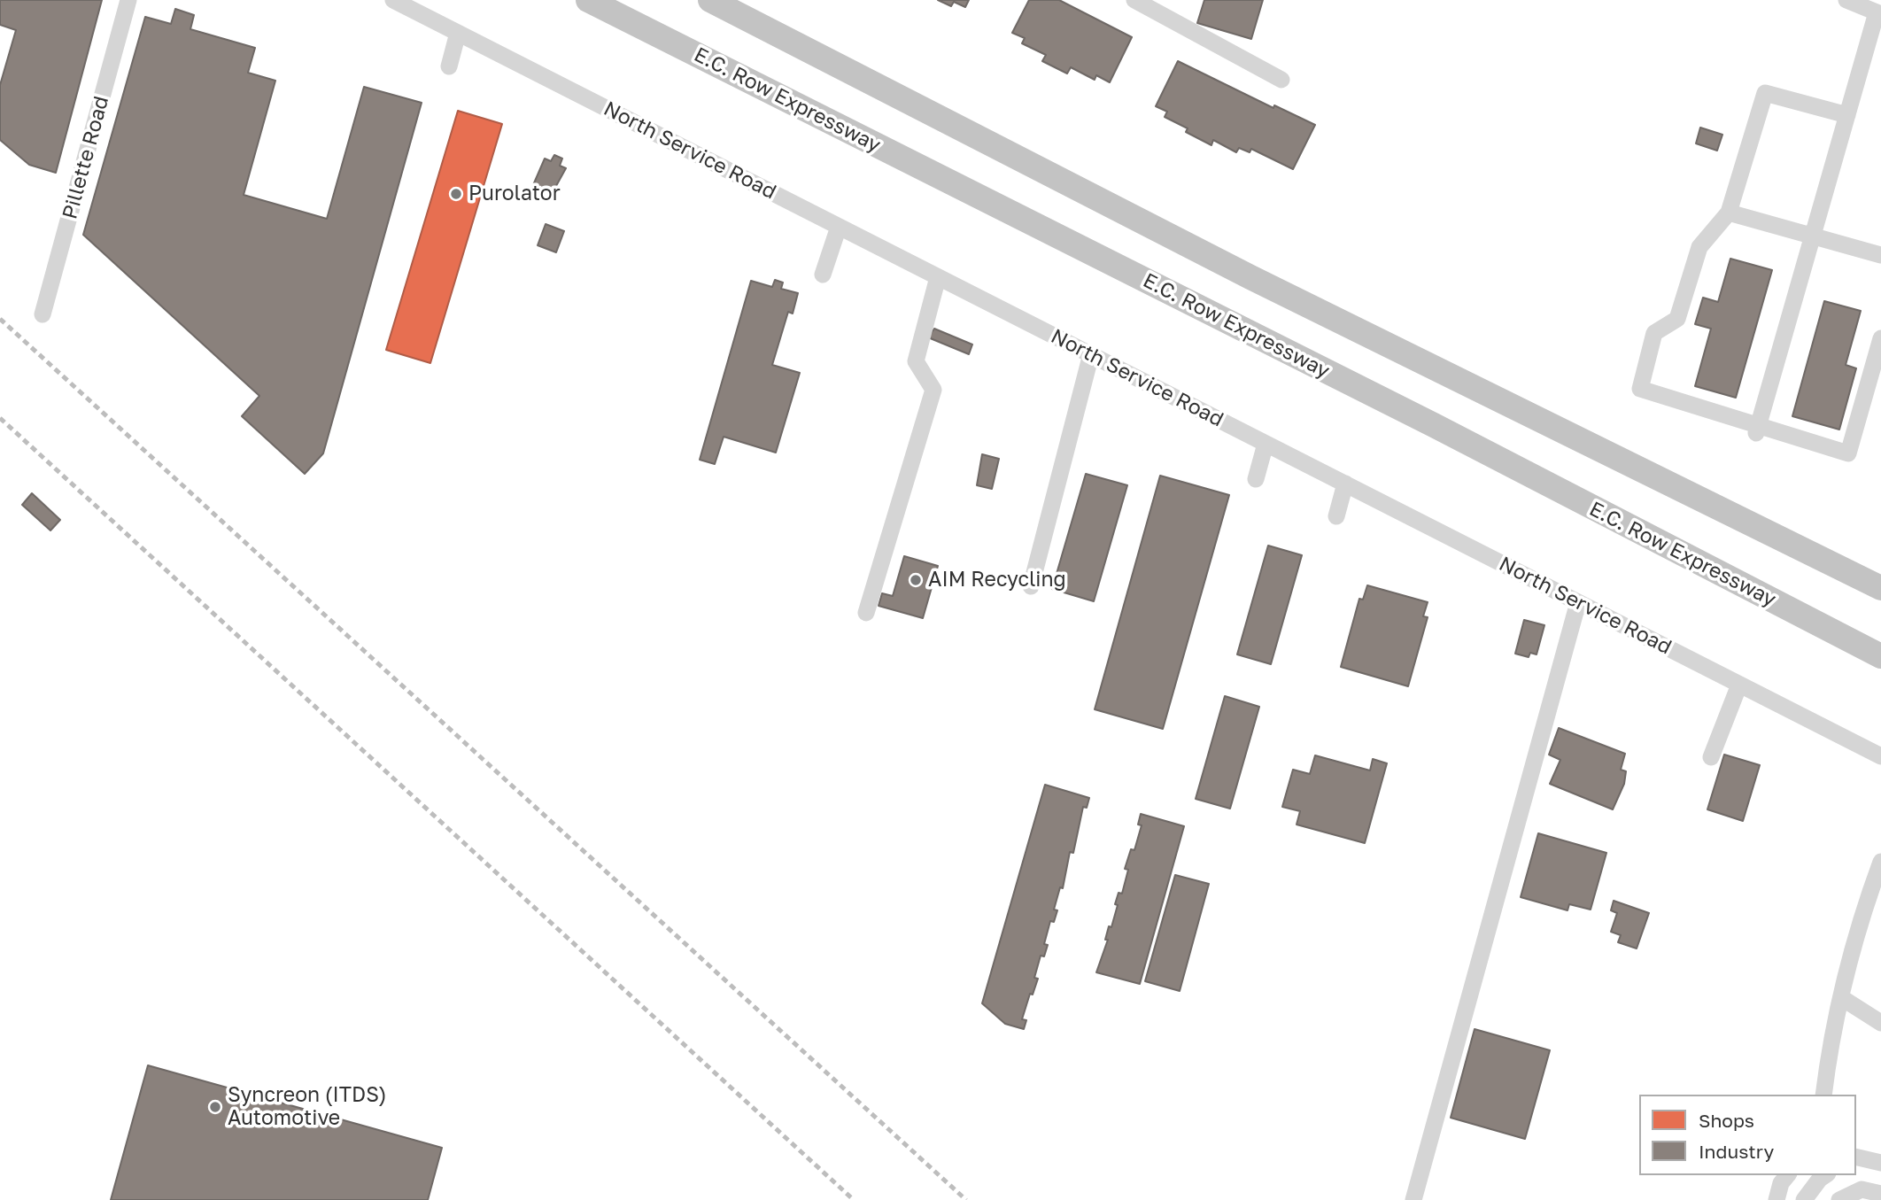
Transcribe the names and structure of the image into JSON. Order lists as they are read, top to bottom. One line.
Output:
{"streets":{"highway":["E.C. Row Expressway"],"street":["North Service Road","Pillette Road"]},"places":["Purolator","AIM Recycling","Syncreon (ITDS) Automotive"],"legend":["Shops","Industry"]}
